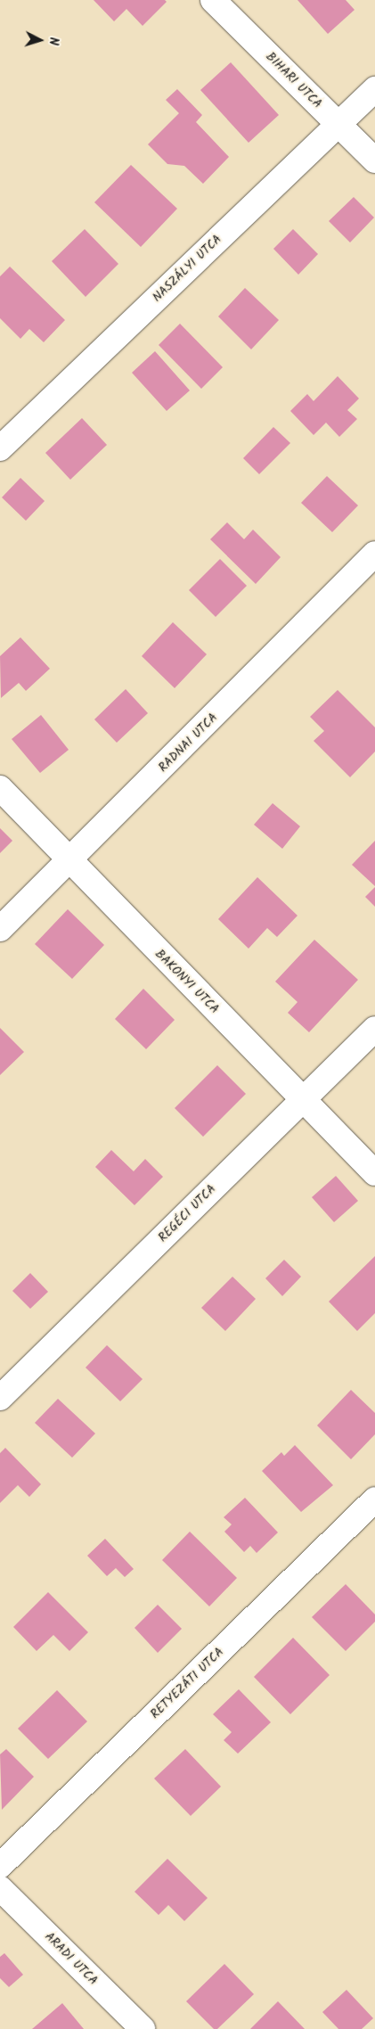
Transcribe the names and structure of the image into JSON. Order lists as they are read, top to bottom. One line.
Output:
{"streets":{"street":["BIHARI UTCA","NASZÁLYI UTCA","RADNAI UTCA","BAKONYI UTCA","REGÉCI UTCA","RETYEZÁTI UTCA","ARADI UTCA"]},"crossings":[["BIHARI UTCA","NASZÁLYI UTCA"],["RADNAI UTCA","BAKONYI UTCA"],["BAKONYI UTCA","REGÉCI UTCA"]],"north":"right"}
